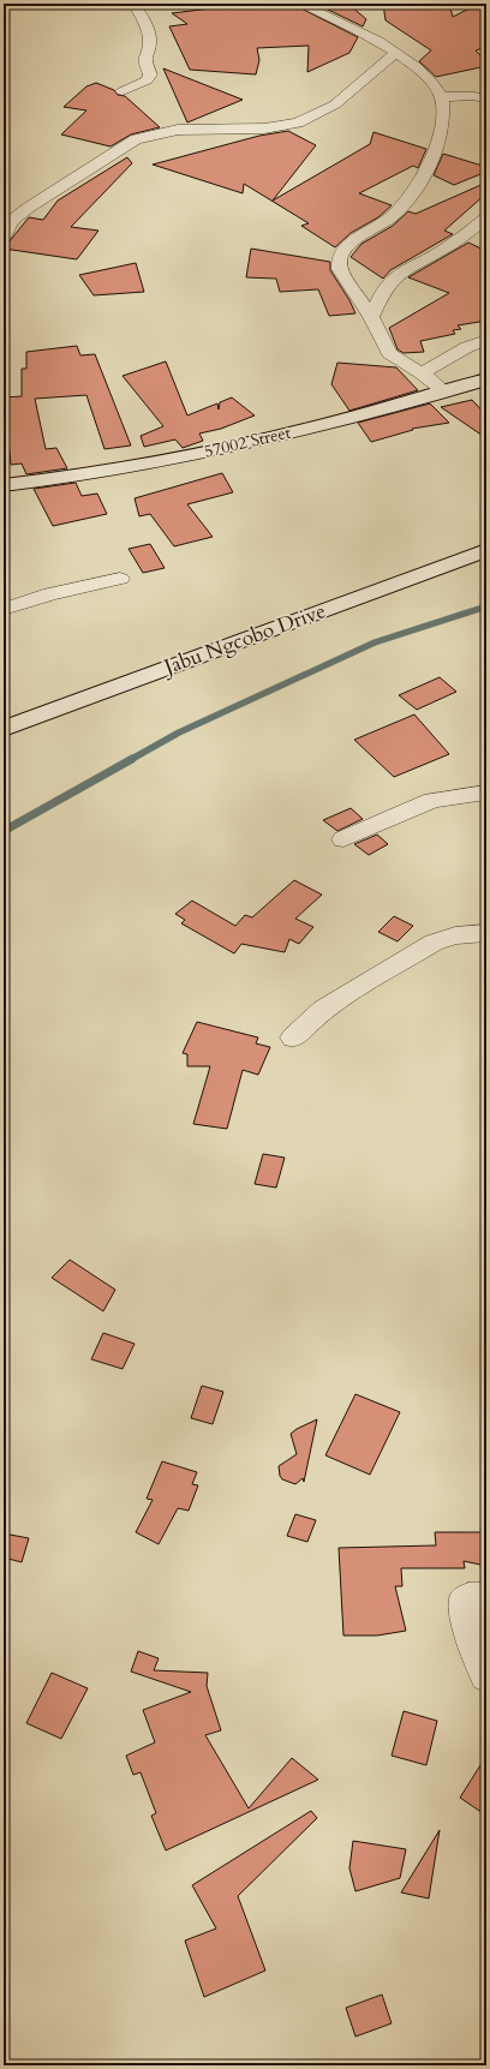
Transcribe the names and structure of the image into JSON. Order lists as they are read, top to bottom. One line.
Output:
{"streets":{"street":["57002 Street","Jabu Ngcobo Drive"]}}
